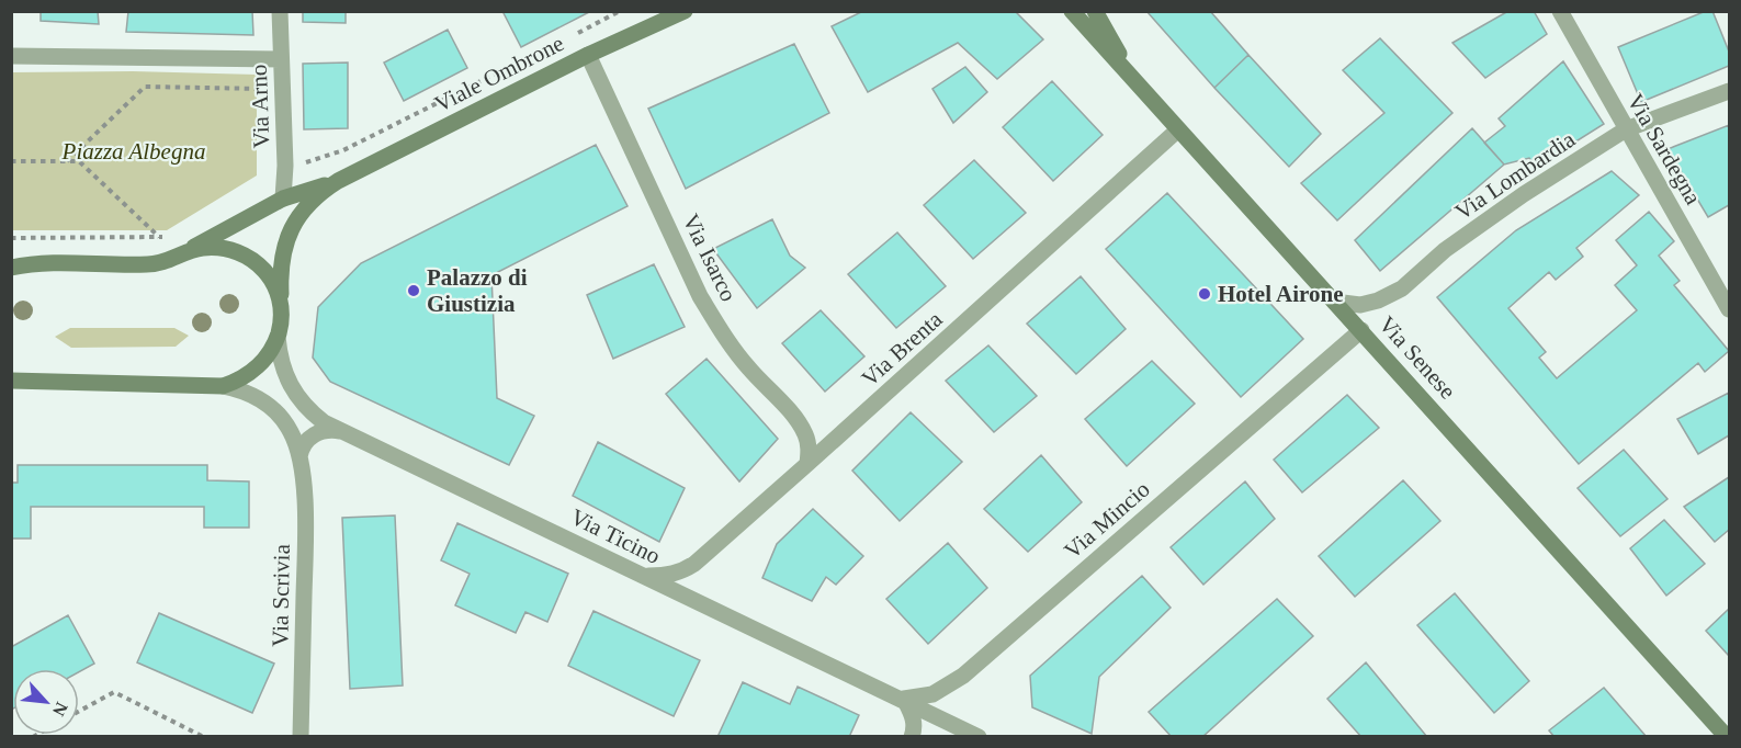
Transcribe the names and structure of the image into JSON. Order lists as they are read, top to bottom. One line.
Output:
{"streets":{"main road":["Viale Ombrone","Via Senese"],"street":["Via Arno","Via Sardegna","Via Lombardia","Via Isarco","Via Brenta","Via Mincio","Via Ticino","Via Scrivia"]},"crossings":[["Viale Ombrone","Via Arno"],["Viale Ombrone","Via Isarco"],["Viale Ombrone","Via Ticino"],["Via Sardegna","Via Lombardia"],["Via Lombardia","Via Senese"],["Via Isarco","Via Brenta"],["Via Brenta","Via Senese"],["Via Brenta","Via Ticino"],["Via Senese","Via Mincio"],["Via Mincio","Via Ticino"]],"parks":["Piazza Albegna"],"places":["Palazzo di Giustizia","Hotel Airone"],"north":"bottom right"}
